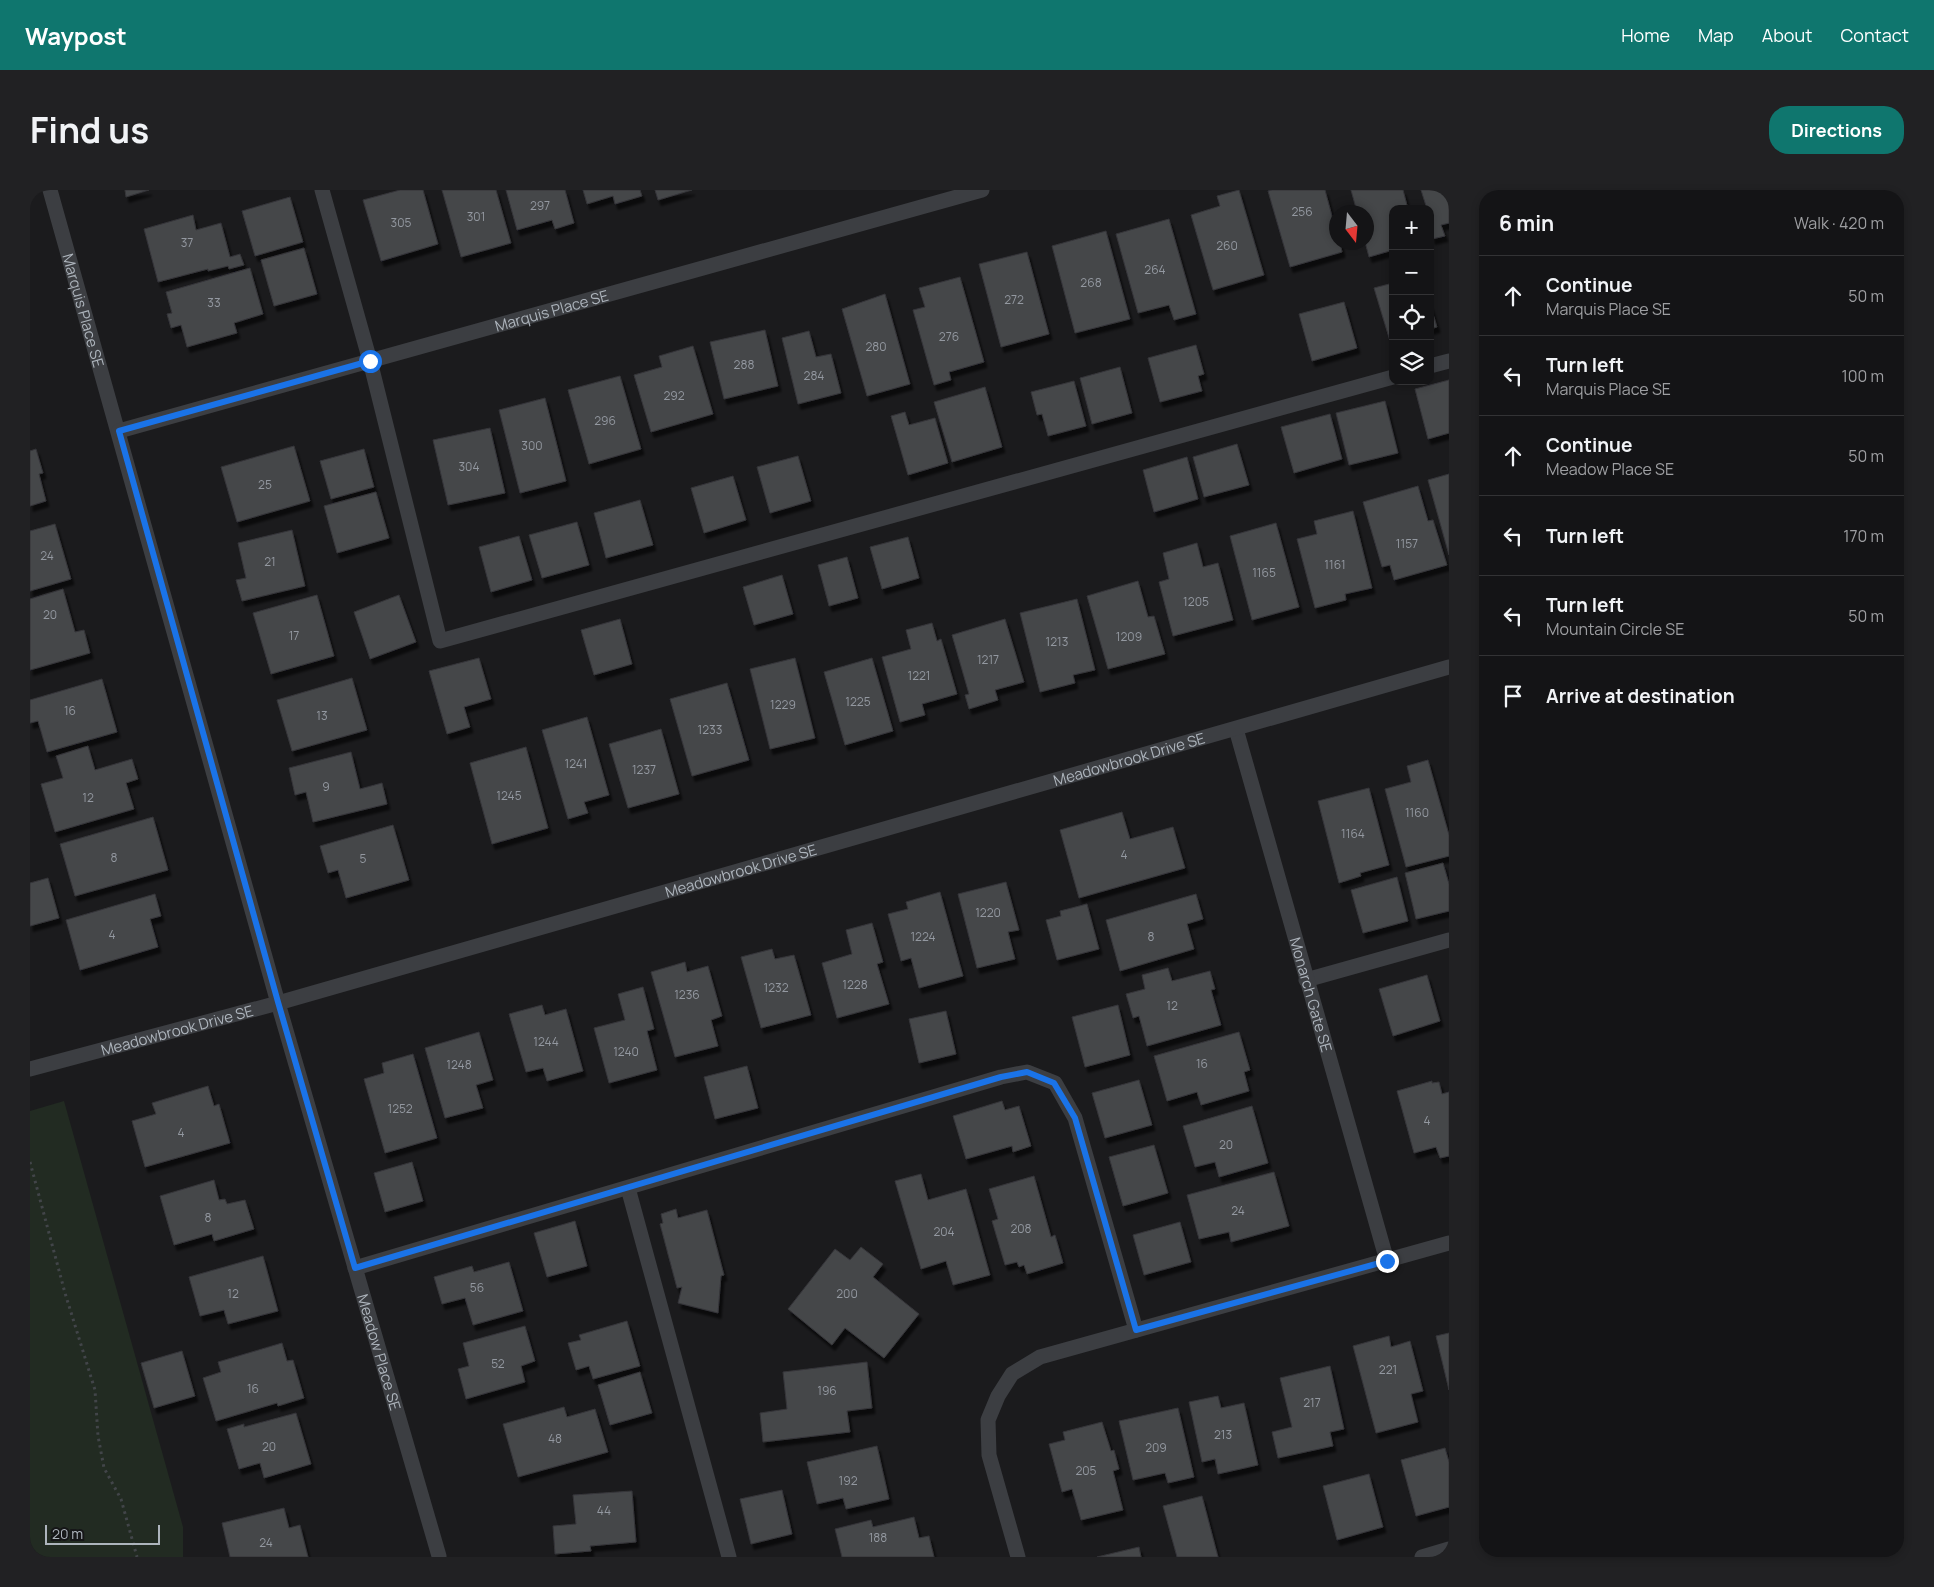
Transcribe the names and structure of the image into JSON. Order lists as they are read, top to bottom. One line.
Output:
{"streets":{"street":["Marquis Place SE","Meadowbrook Drive SE","Monarch Gate SE","Meadow Place SE"]},"crossings":[["Marquis Place SE","Meadowbrook Drive SE"],["Marquis Place SE","Meadow Place SE"],["Meadowbrook Drive SE","Monarch Gate SE"],["Meadowbrook Drive SE","Meadow Place SE"]],"house_numbers":["297","256","301","305","37","260","264","268","272","33","276","280","288","284","292","296","300","304","25","1157","24","21","1161","1165","1205","20","17","1209","1213","1217","1221","1225","1229","16","13","1233","1241","1237","9","1245","12","1160","1164","4","8","5","1220","4","1224","8","1228","1232","1236","12","1244","1240","16","1248","1252","4","4","20","24","8","208","204","56","12","200","52","221","16","196","217","213","48","20","209","205","192","44","188","24"],"scale_bar":"20 m","north":"bottom","page":{"header":"Waypost","nav":["Home","Map","About","Contact"],"title":"Find us","buttons":"Directions","heading":["6 min","Walk · 420 m"],"map_buttons":["+","−"],"list":[["Continue","Marquis Place SE","50 m"],["Turn left","Marquis Place SE","100 m"],["Continue","Meadow Place SE","50 m"],["Turn left","170 m"],["Turn left","Mountain Circle SE","50 m"],"Arrive at destination"],"scale":"20 m"}}
